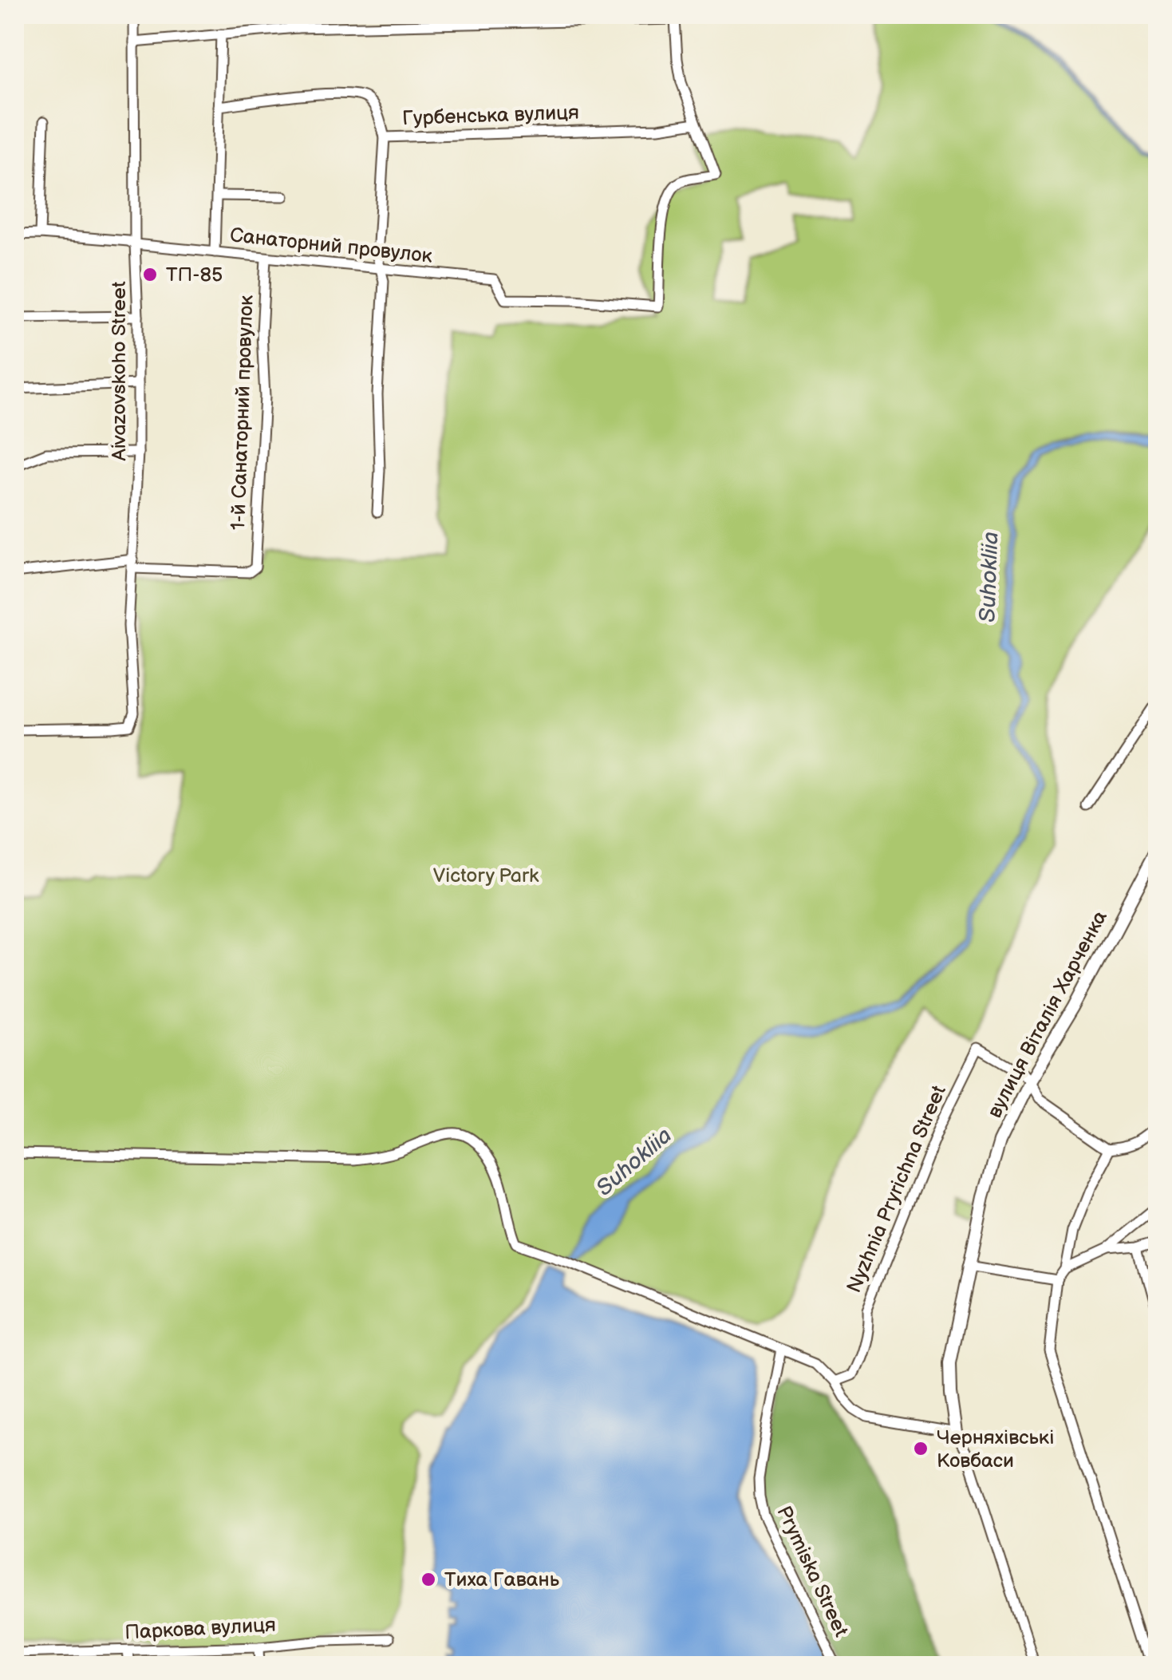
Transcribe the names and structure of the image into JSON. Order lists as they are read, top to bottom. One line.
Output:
{"streets":{"street":["Гурбенська вулиця","Санаторний провулок","Aivazovskoho Street","1-й Санаторний провулок","вулиця Віталія Харченка","Nyzhnia Pryrichna Street","Prymiska Street","Паркова вулиця"]},"crossings":[["Гурбенська вулиця","Санаторний провулок"],["Санаторний провулок","Aivazovskoho Street"],["Санаторний провулок","1-й Санаторний провулок"],["Aivazovskoho Street","1-й Санаторний провулок"],["вулиця Віталія Харченка","Nyzhnia Pryrichna Street"]],"water":["Suhokliia"],"parks":["Victory Park"],"places":["ТП-85","Черняхівські Ковбаси","Тиха Гавань"]}
